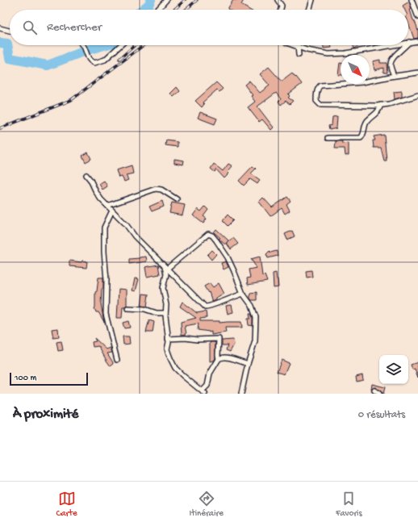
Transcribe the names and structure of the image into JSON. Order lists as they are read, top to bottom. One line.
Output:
{"scale_bar":"100 m","north":"bottom right","page":{"search":"Rechercher","scale":"100 m","heading":["À proximité","0 résultats"],"nav":["Carte","Itinéraire","Favoris"]}}
